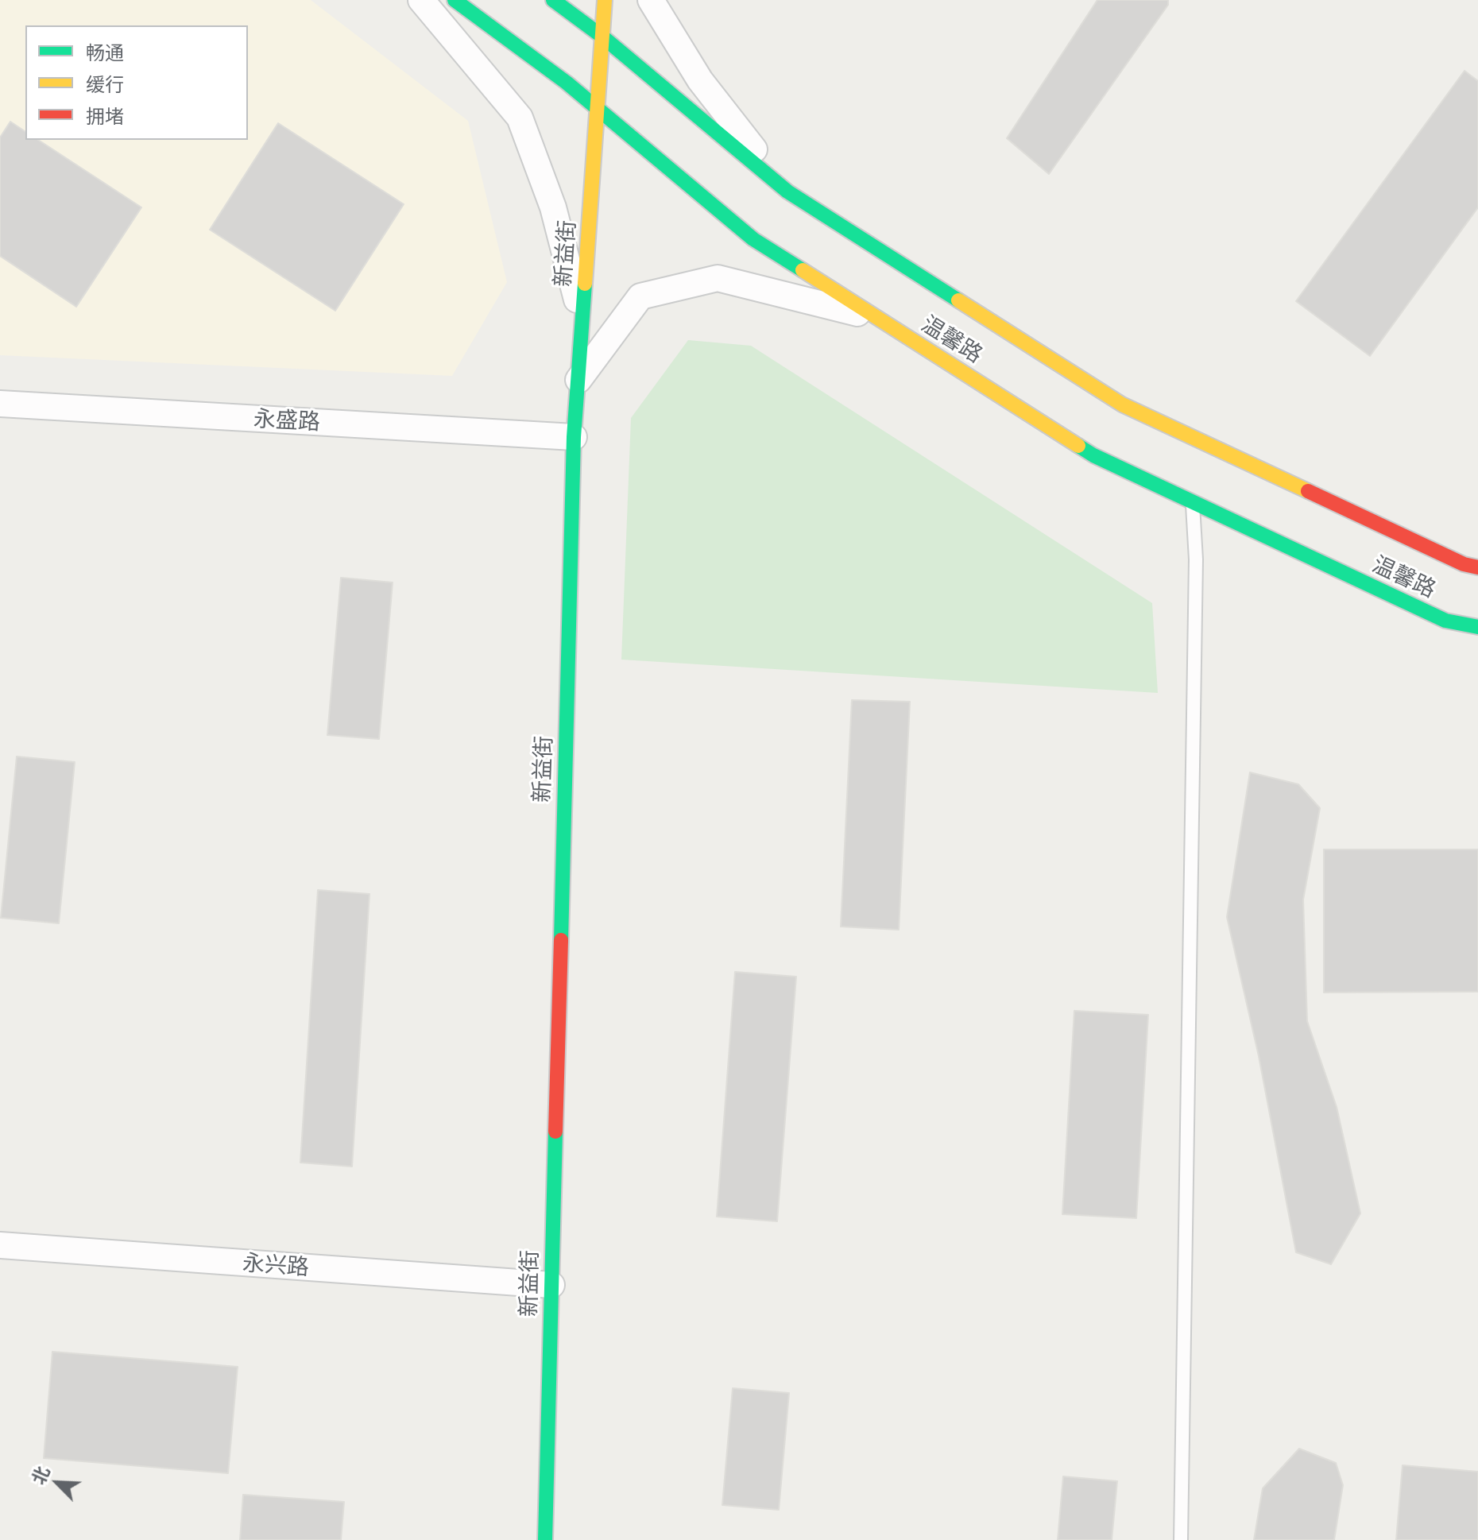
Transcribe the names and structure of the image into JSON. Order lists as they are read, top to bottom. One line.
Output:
{"streets":{"main road":["新益街","温馨路"],"street":["永盛路","永兴路"]},"crossings":[["新益街","温馨路"],["新益街","永盛路"],["新益街","永兴路"]],"legend":["畅通","缓行","拥堵"],"north":"top left"}
